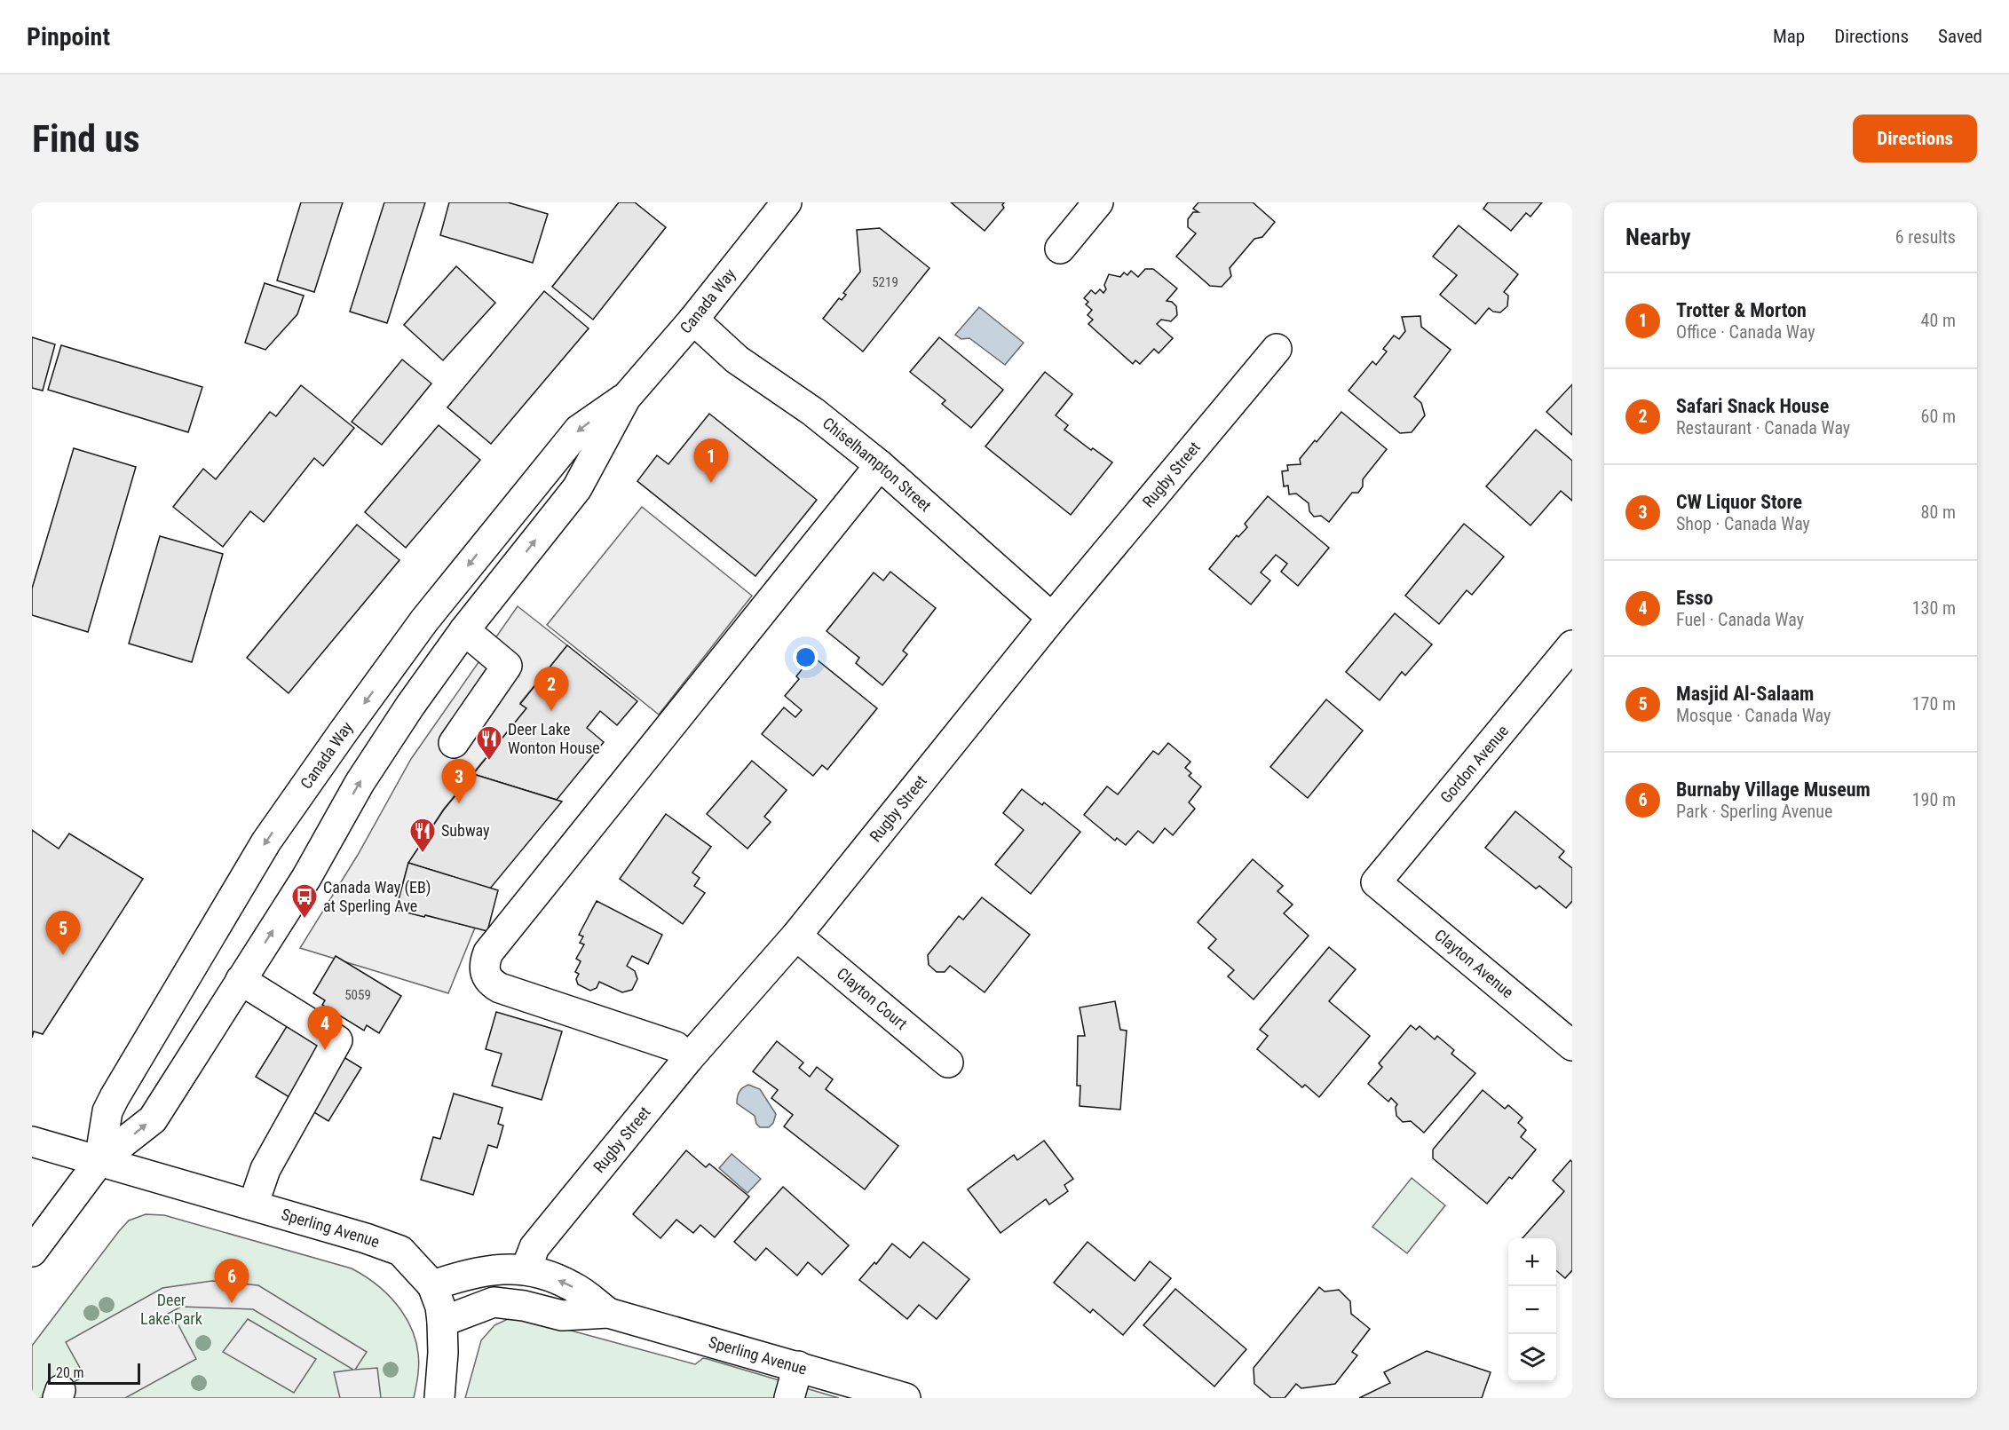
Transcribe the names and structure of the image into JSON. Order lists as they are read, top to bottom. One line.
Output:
{"streets":{"street":["Canada Way","Chiselhampton Street","Rugby Street","Gordon Avenue","Clayton Avenue","Clayton Court","Sperling Avenue"]},"crossings":[["Canada Way","Chiselhampton Street"],["Canada Way","Sperling Avenue"],["Chiselhampton Street","Rugby Street"],["Rugby Street","Clayton Court"],["Rugby Street","Sperling Avenue"],["Gordon Avenue","Clayton Avenue"]],"parks":["Deer Lake Park"],"places":{"restaurant":["Deer Lake Wonton House","Subway"],"bus stop":["Canada Way (EB) at Sperling Ave"]},"house_numbers":["5219","5059"],"scale_bar":"20 m","page":{"header":"Pinpoint","nav":["Map","Directions","Saved"],"buttons":"Directions","title":"Find us","heading":["Nearby","6 results"],"list":[{"mark":"1","name":"Trotter & Morton","note":"Office · Canada Way","value":"40 m"},{"mark":"2","name":"Safari Snack House","note":"Restaurant · Canada Way","value":"60 m"},{"mark":"3","name":"CW Liquor Store","note":"Shop · Canada Way","value":"80 m"},{"mark":"4","name":"Esso","note":"Fuel · Canada Way","value":"130 m"},{"mark":"5","name":"Masjid Al-Salaam","note":"Mosque · Canada Way","value":"170 m"},{"mark":"6","name":"Burnaby Village Museum","note":"Park · Sperling Avenue","value":"190 m"}],"pins":["1","2","3","5","4","6"],"map_buttons":["+","−"],"scale":"20 m"}}
